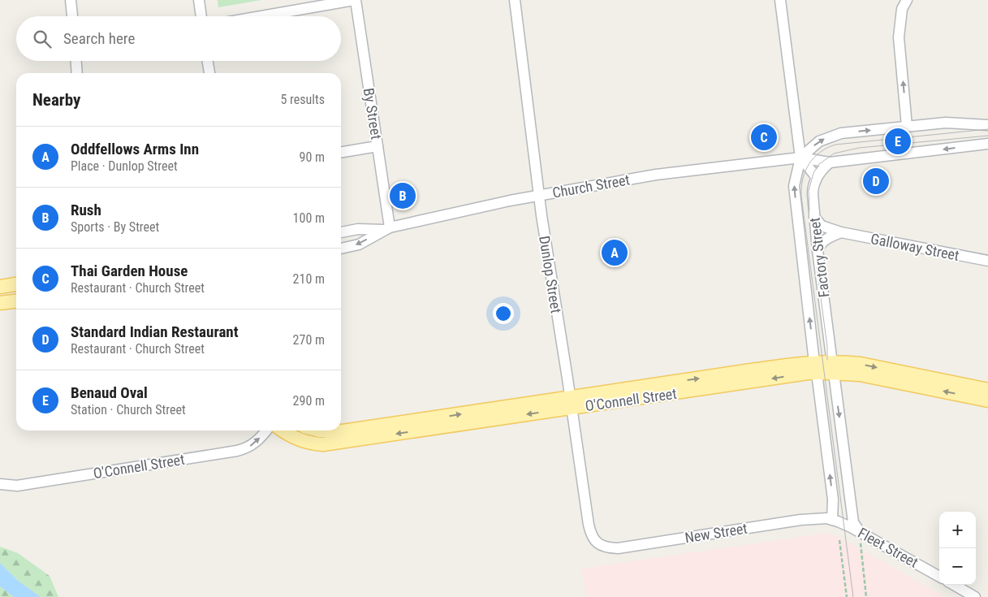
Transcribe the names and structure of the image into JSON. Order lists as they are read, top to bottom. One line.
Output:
{"streets":{"main road":["O'Connell Street"],"street":["By Street","Church Street","Galloway Street","Factory Street","Dunlop Street","New Street","Fleet Street"]},"crossings":[["By Street","Church Street"],["Church Street","Factory Street"],["Church Street","Dunlop Street"],["Galloway Street","Factory Street"],["Factory Street","O'Connell Street"],["Factory Street","New Street"],["Factory Street","Fleet Street"],["Dunlop Street","O'Connell Street"],["Dunlop Street","New Street"],["New Street","Fleet Street"]],"page":{"search":"Search here","heading":["Nearby","5 results"],"pins":["C","E","D","B","A"],"list":[{"mark":"A","name":"Oddfellows Arms Inn","note":"Place · Dunlop Street","value":"90 m"},{"mark":"B","name":"Rush","note":"Sports · By Street","value":"100 m"},{"mark":"C","name":"Thai Garden House","note":"Restaurant · Church Street","value":"210 m"},{"mark":"D","name":"Standard Indian Restaurant","note":"Restaurant · Church Street","value":"270 m"},{"mark":"E","name":"Benaud Oval","note":"Station · Church Street","value":"290 m"}],"map_buttons":["+","−"]}}
